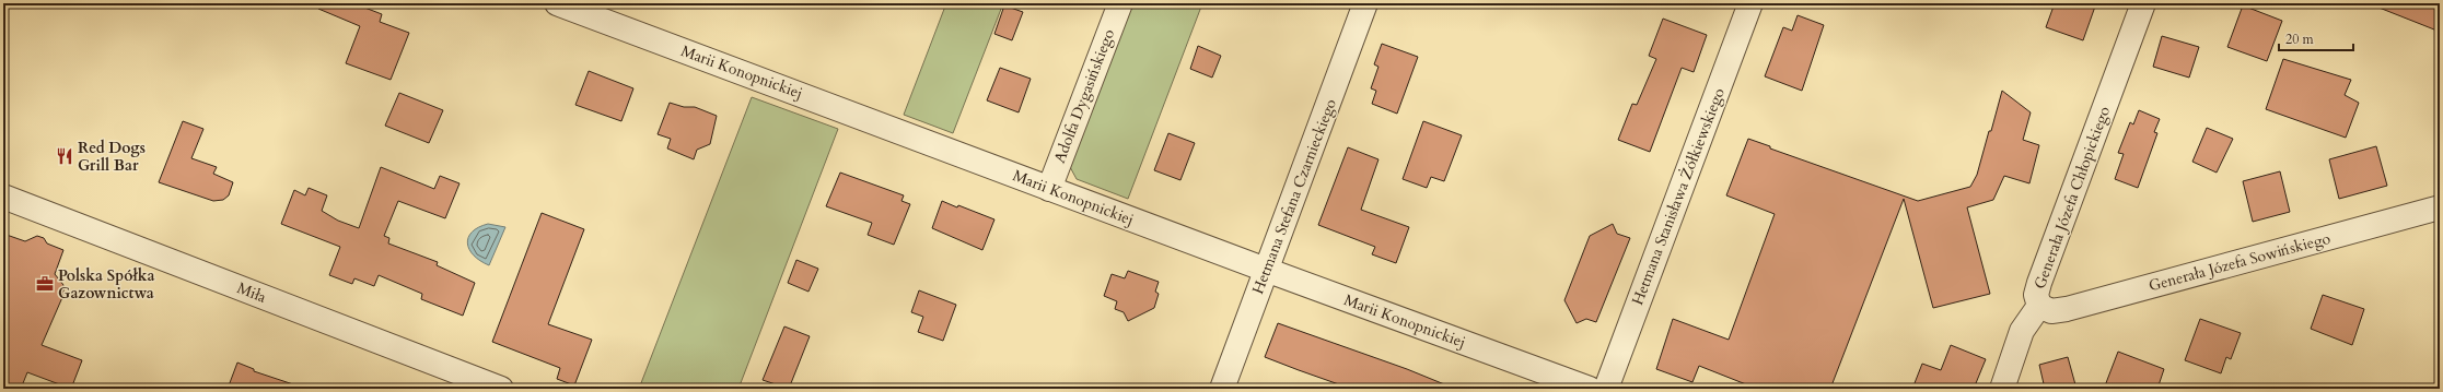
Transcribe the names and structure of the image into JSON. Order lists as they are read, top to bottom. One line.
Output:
{"streets":{"street":["Marii Konopnickiej","Adolfa Dygasińskiego","Hetmana Stefana Czarnieckiego","Hetmana Stanisława Żółkiewskiego","Generała Józefa Chłopickiego","Generała Józefa Sowińskiego","Miła"]},"crossings":[["Marii Konopnickiej","Adolfa Dygasińskiego"],["Marii Konopnickiej","Hetmana Stefana Czarnieckiego"],["Generała Józefa Chłopickiego","Generała Józefa Sowińskiego"]],"places":{"restaurant":["Red Dogs Grill Bar"],"office":["Polska Spółka Gazownictwa"]},"scale_bar":"20 m"}
